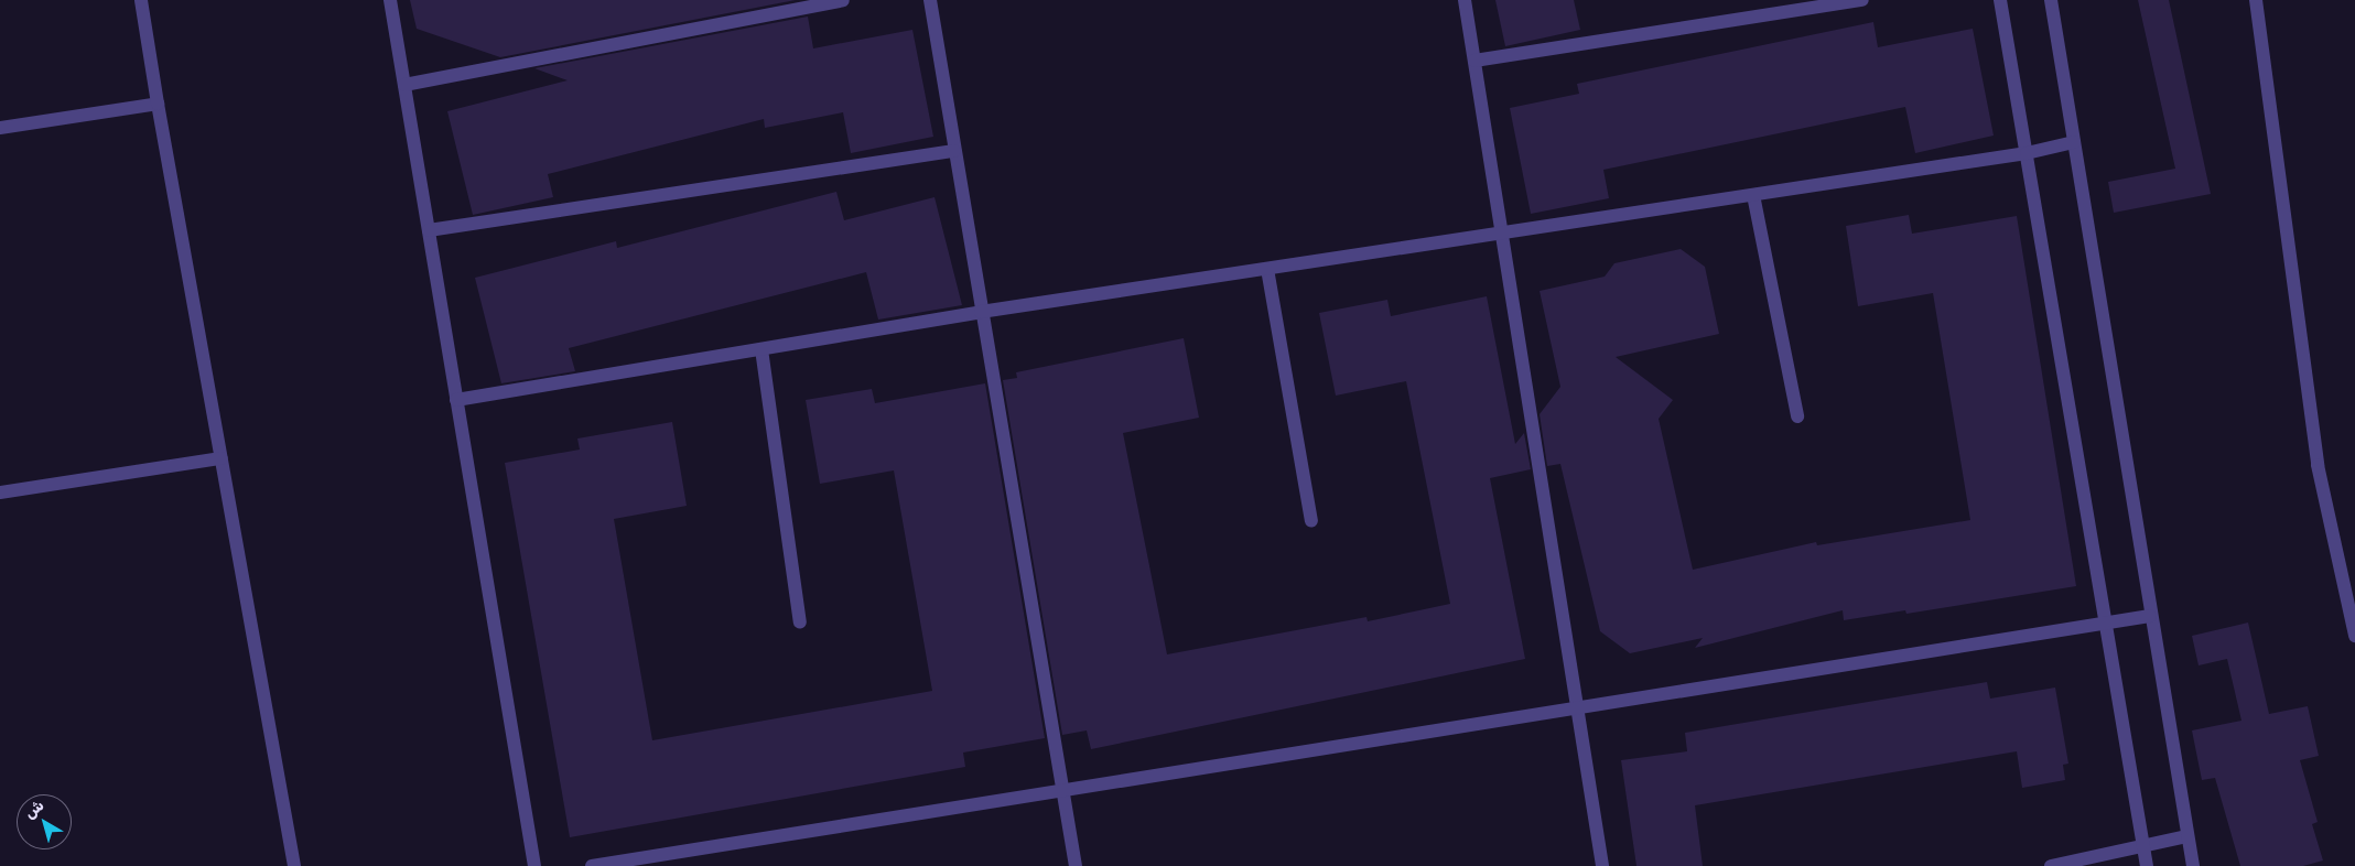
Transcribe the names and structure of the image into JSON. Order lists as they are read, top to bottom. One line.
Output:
{"north":"top left"}
